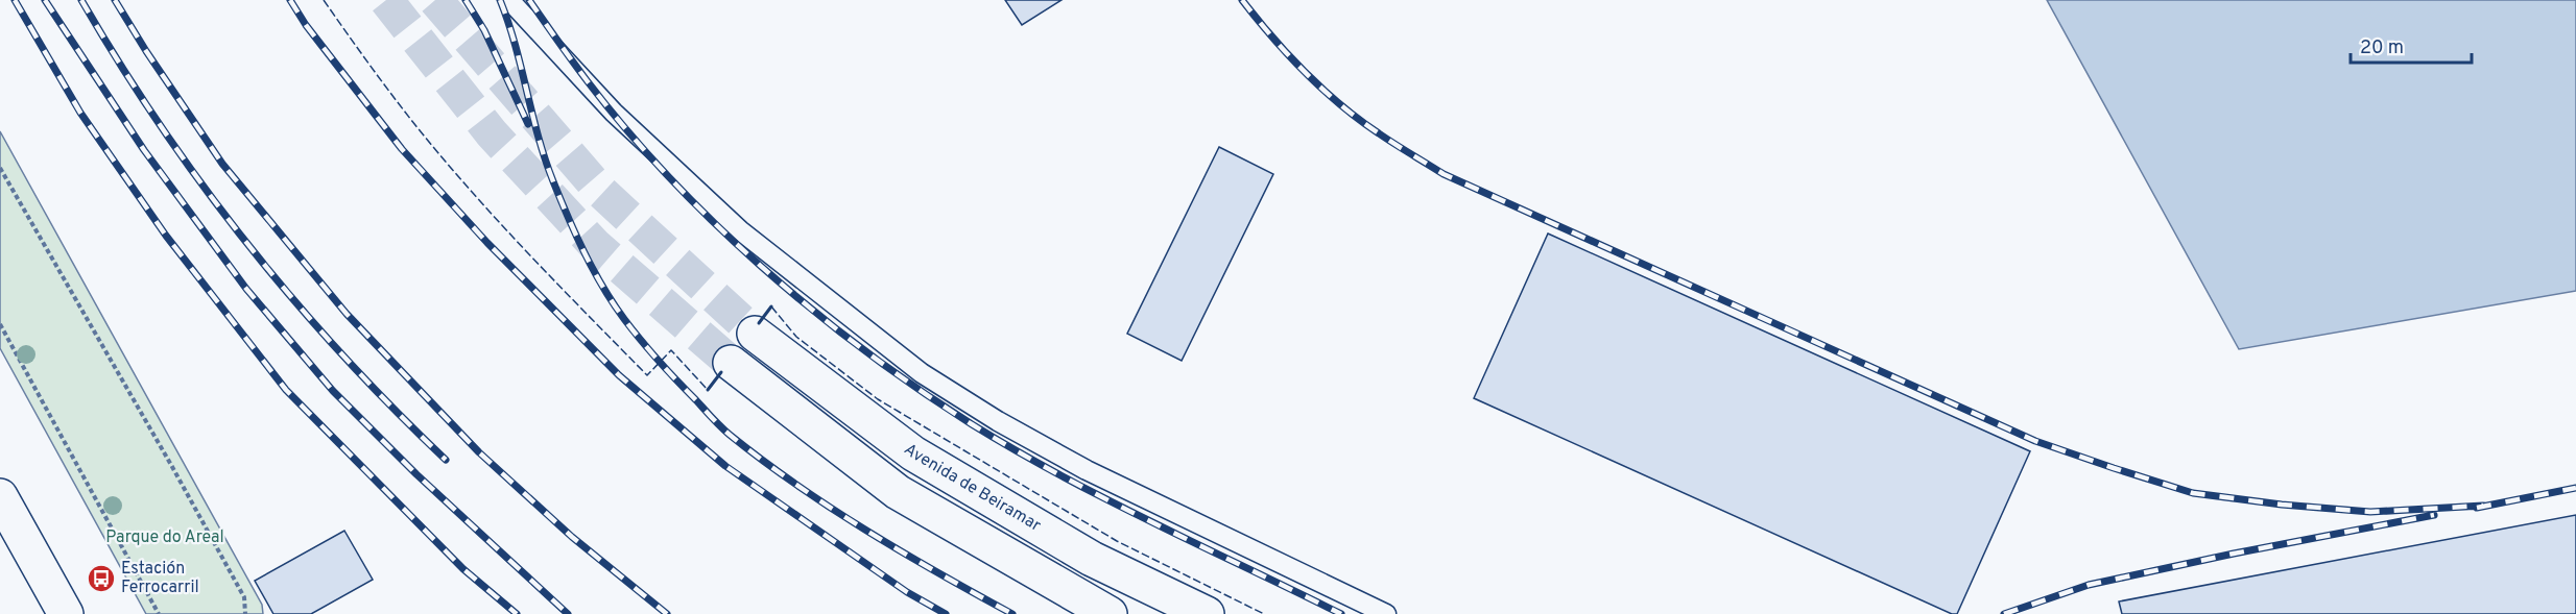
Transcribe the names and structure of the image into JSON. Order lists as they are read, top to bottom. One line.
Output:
{"streets":{"main road":["Avenida de Beiramar"]},"parks":["Parque do Areal"],"places":{"bus stop":["Estación Ferrocarril"]},"scale_bar":"20 m"}
